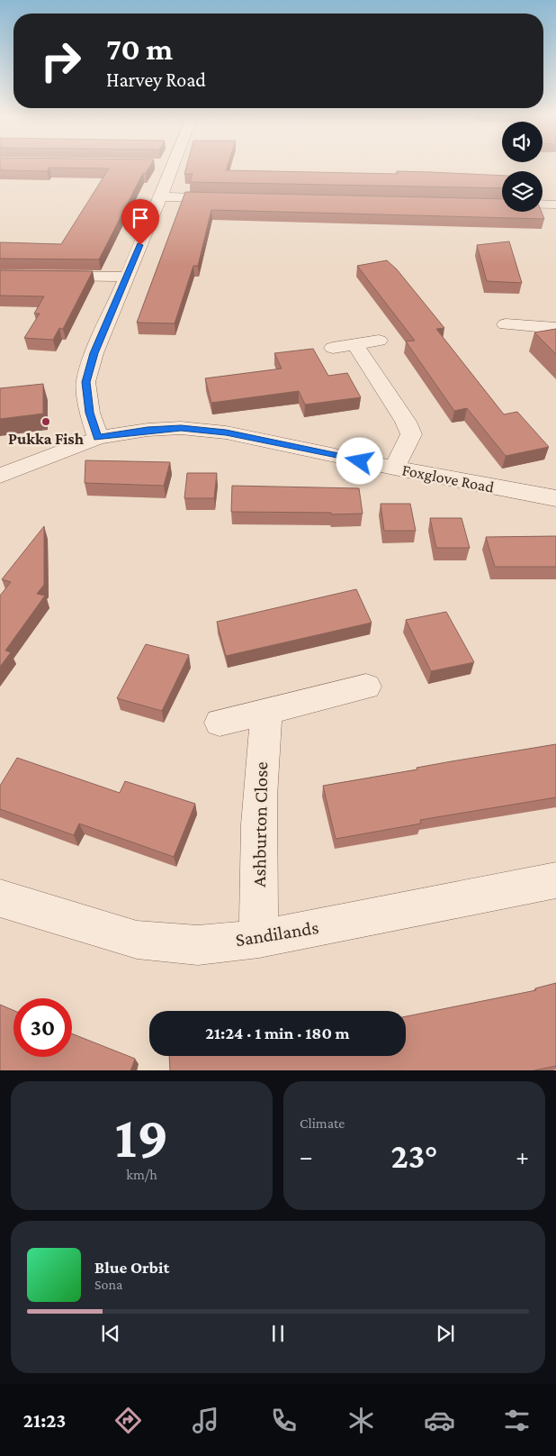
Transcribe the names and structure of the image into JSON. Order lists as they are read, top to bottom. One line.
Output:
{"streets":{"street":["Foxglove Road","Ashburton Close","Sandilands"]},"crossings":[["Ashburton Close","Sandilands"]],"places":["Pukka Fish"],"page":{"turn":["70 m","Harvey Road"],"limit":"30","trip":"21:24 · 1 min · 180 m","tile":[["19","km/h"],"Climate"],"heat":["−","23°","+"],"song":["Blue Orbit","Sona"],"tabs":"21:23"}}
